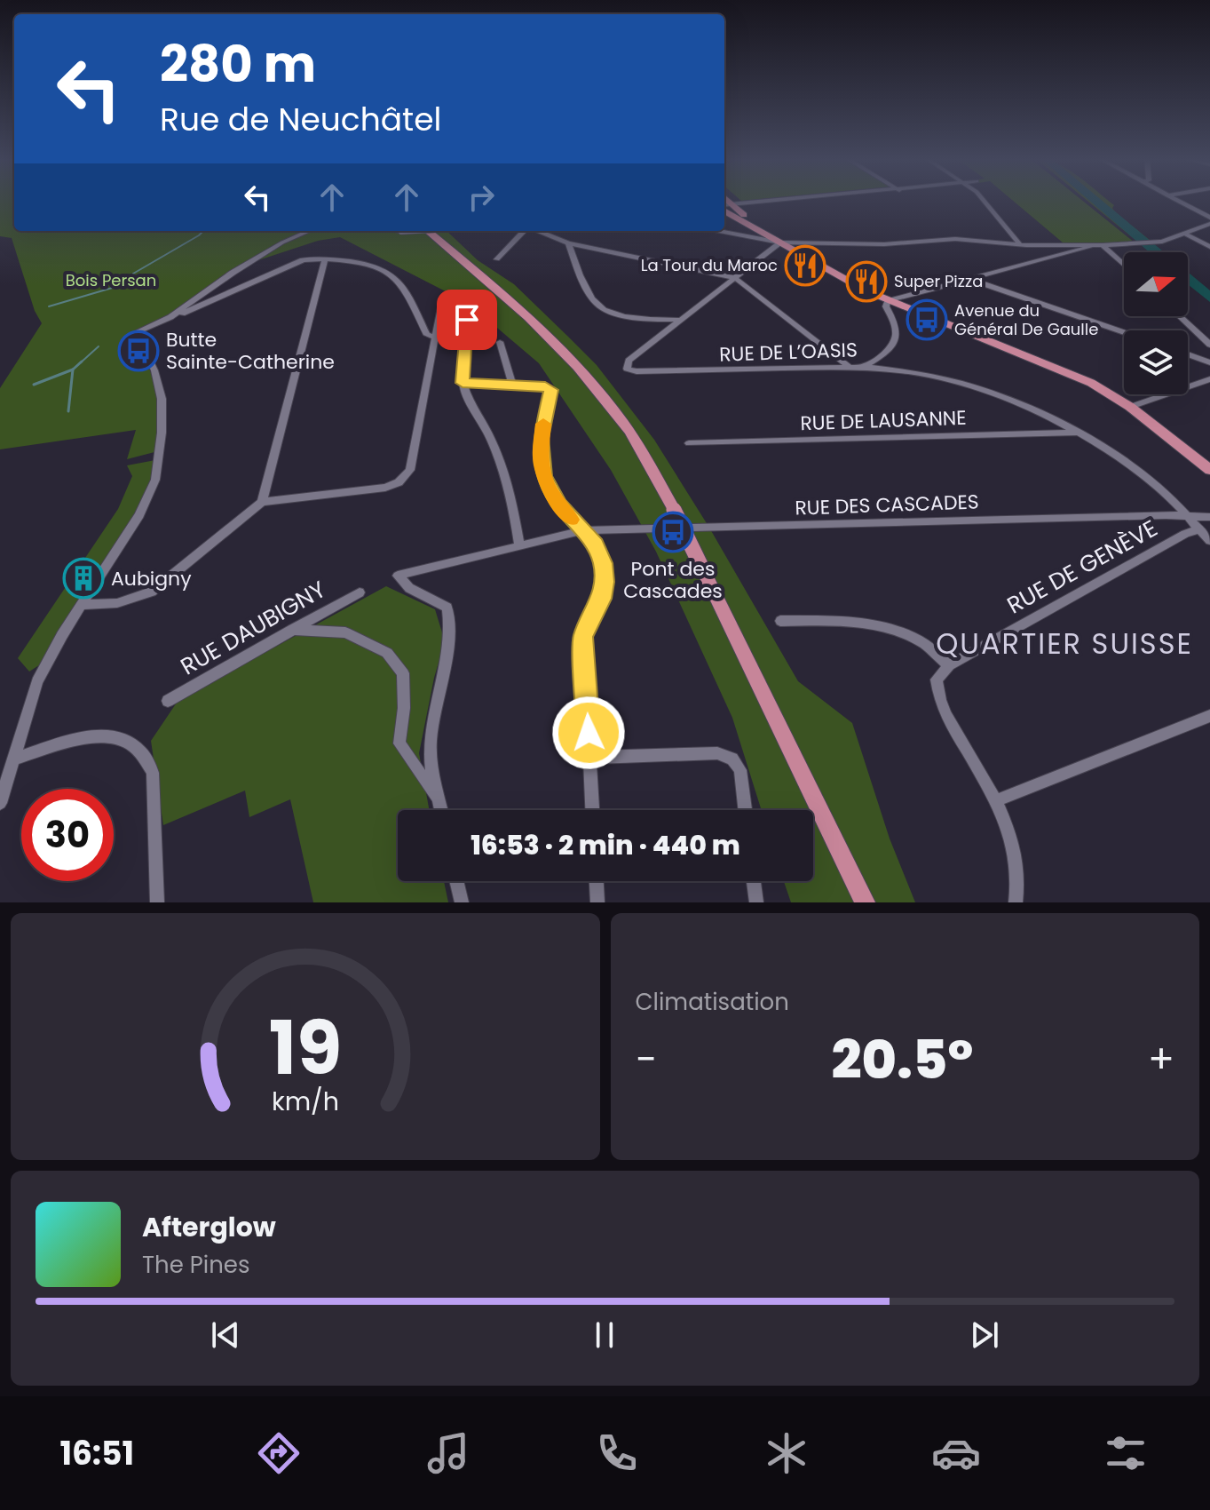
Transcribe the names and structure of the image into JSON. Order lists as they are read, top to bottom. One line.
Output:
{"streets":{"street":["RUE DE L’OASIS","RUE DE LAUSANNE","RUE DES CASCADES","RUE DE GENÈVE","RUE DAUBIGNY"]},"districts":["QUARTIER SUISSE"],"parks":["Bois Persan"],"places":{"restaurant":["La Tour du Maroc","Super Pizza"],"bus stop":["Avenue du Général De Gaulle","Butte Sainte-Catherine","Pont des Cascades"],"building":["Aubigny"]},"north":"right","page":{"turn":["280 m","Rue de Neuchâtel"],"limit":"30","trip":"16:53 · 2 min · 440 m","tile":"Climatisation","heat":["−","20.5°","+"],"song":["Afterglow","The Pines"],"tabs":"16:51","gauge":["19","km/h"]}}
